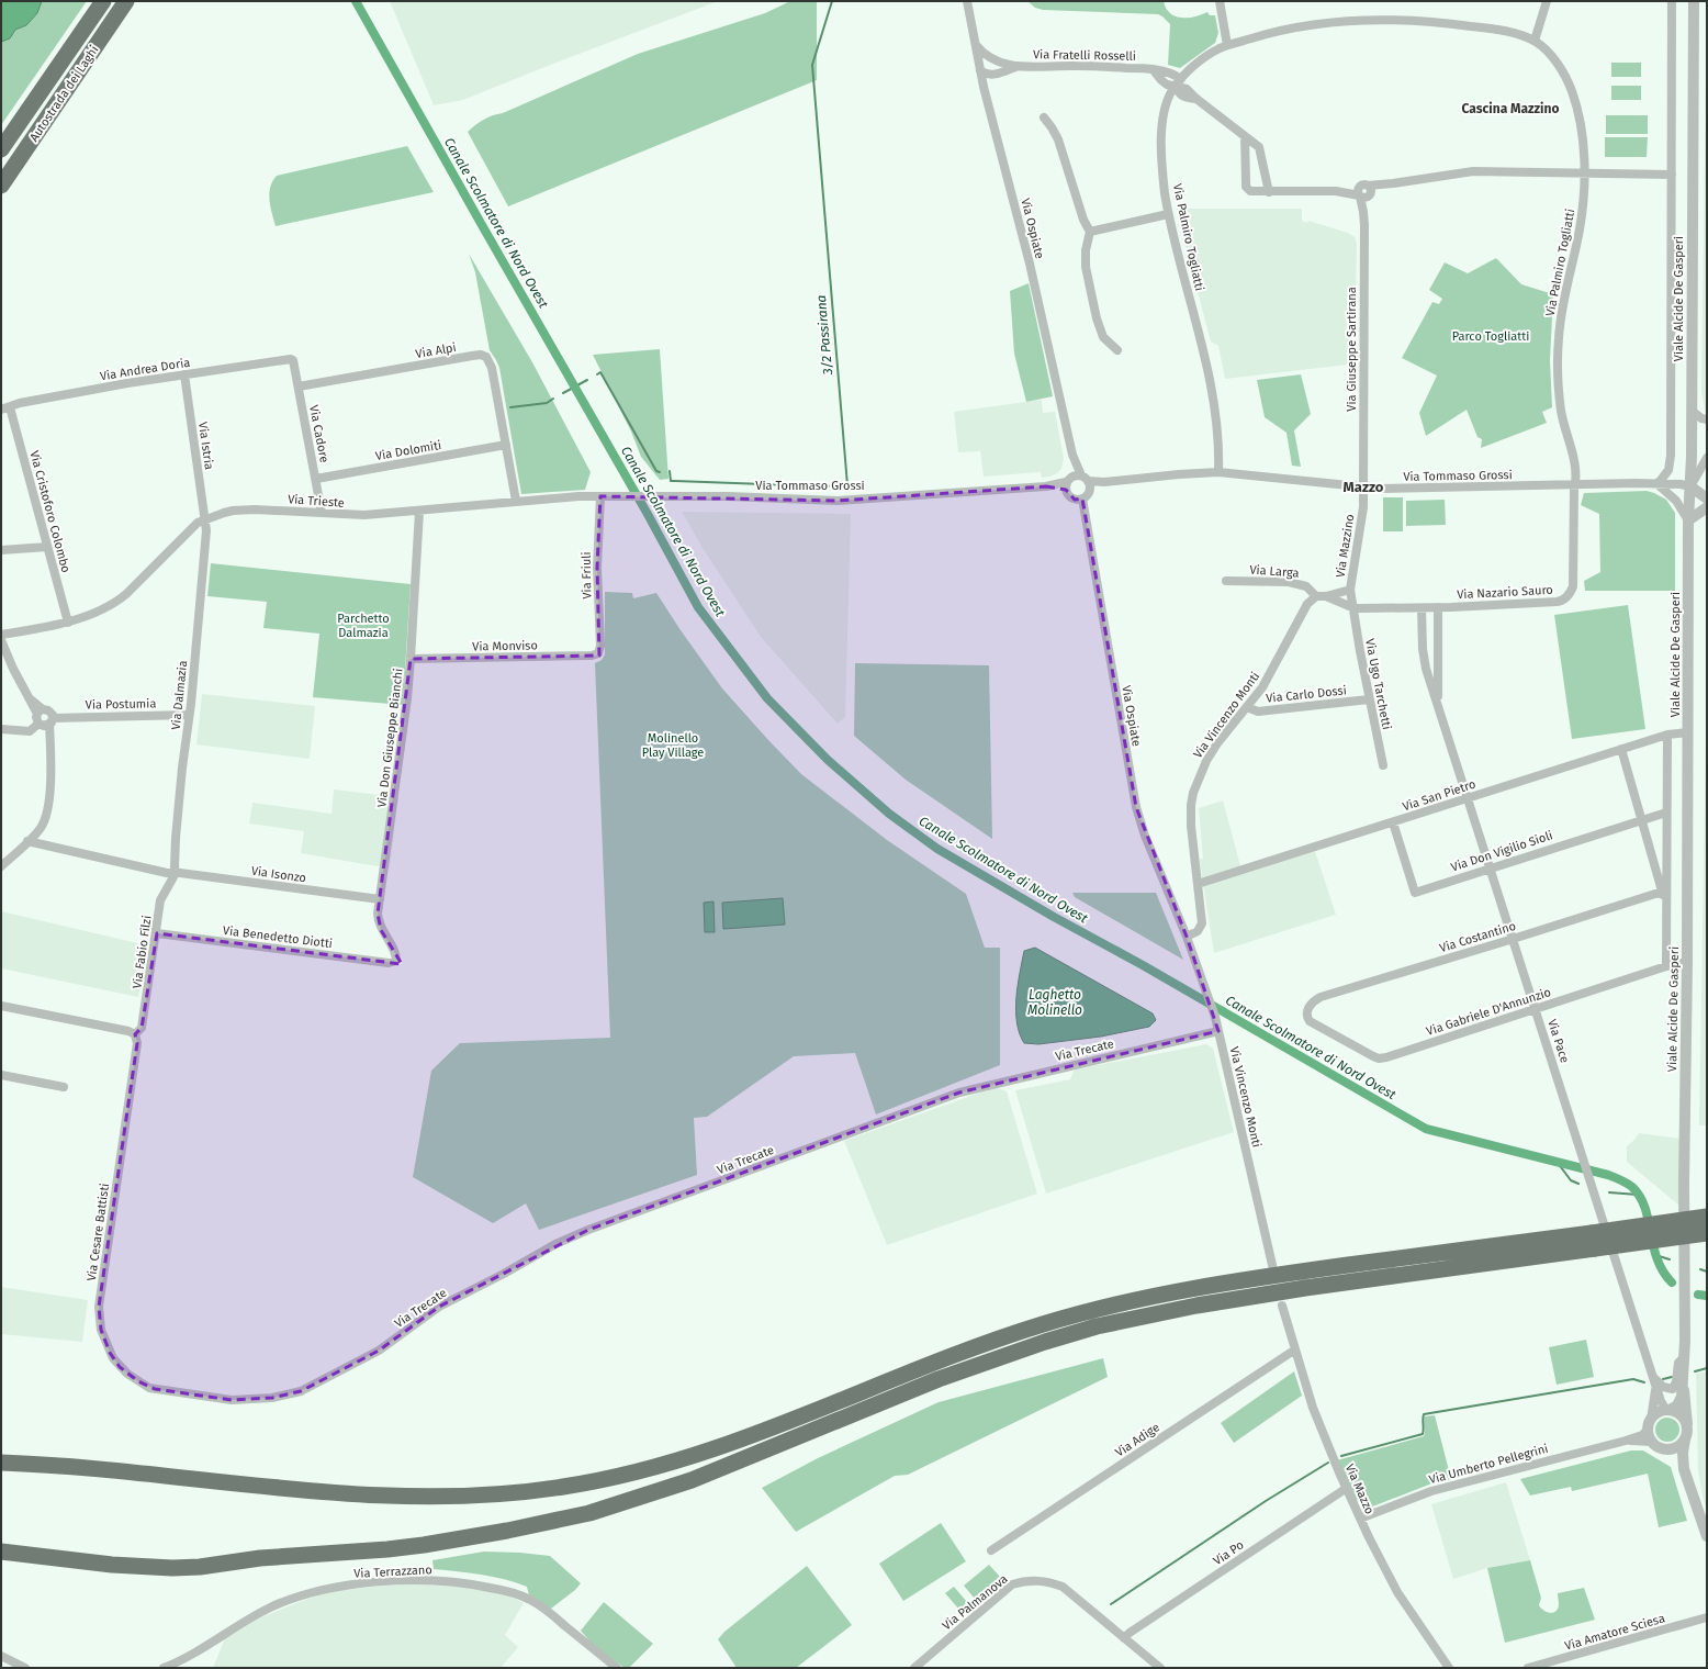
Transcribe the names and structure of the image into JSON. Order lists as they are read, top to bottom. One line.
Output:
{"streets":{"highway":["Autostrada dei Laghi"],"street":["Via Fratelli Rosselli","Via Ospiate","Via Palmiro Togliatti","Viale Alcide De Gasperi","Via Giuseppe Sartirana","Via Alpi","Via Andrea Doria","Via Cadore","Via Istria","Via Dolomiti","Via Tommaso Grossi","Via Trieste","Via Cristoforo Colombo","Via Mazzino","Via Larga","Via Friuli","Via Nazario Sauro","Via Monviso","Via Ugo Tarchetti","Via Carlo Dossi","Via Dalmazia","Via Postumia","Via Vincenzo Monti","Via Don Giuseppe Bianchi","Via San Pietro","Via Don Vigilio Sioli","Via Isonzo","Via Benedetto Diotti","Via Costantino","Via Fabio Filzi","Via Gabriele D'Annunzio","Via Pace","Via Trecate","Via Cesare Battisti","Via Adige","Via Umberto Pellegrini","Via Mazzo","Via Po","Via Terrazzano","Via Palmanova","Via Amatore Sciesa"]},"crossings":[["Via Fratelli Rosselli","Via Ospiate"],["Via Fratelli Rosselli","Via Palmiro Togliatti"],["Via Ospiate","Via Tommaso Grossi"],["Via Ospiate","Via Vincenzo Monti"],["Via Palmiro Togliatti","Via Tommaso Grossi"],["Via Palmiro Togliatti","Via Nazario Sauro"],["Viale Alcide De Gasperi","Via Tommaso Grossi"],["Viale Alcide De Gasperi","Via San Pietro"],["Viale Alcide De Gasperi","Via Gabriele D'Annunzio"],["Viale Alcide De Gasperi","Via Pace"],["Via Giuseppe Sartirana","Via Tommaso Grossi"],["Via Giuseppe Sartirana","Via Mazzino"],["Via Alpi","Via Cadore"],["Via Alpi","Via Dolomiti"],["Via Andrea Doria","Via Cadore"],["Via Andrea Doria","Via Istria"],["Via Andrea Doria","Via Cristoforo Colombo"],["Via Cadore","Via Dolomiti"],["Via Cadore","Via Trieste"],["Via Istria","Via Trieste"],["Via Istria","Via Dalmazia"],["Via Tommaso Grossi","Via Trieste"],["Via Tommaso Grossi","Via Mazzino"],["Via Tommaso Grossi","Via Friuli"],["Via Tommaso Grossi","Via Nazario Sauro"],["Via Trieste","Via Cristoforo Colombo"],["Via Trieste","Via Friuli"],["Via Trieste","Via Dalmazia"],["Via Trieste","Via Don Giuseppe Bianchi"],["Via Mazzino","Via Nazario Sauro"],["Via Mazzino","Via Ugo Tarchetti"],["Via Larga","Via Vincenzo Monti"],["Via Friuli","Via Monviso"],["Via Nazario Sauro","Via Ugo Tarchetti"],["Via Nazario Sauro","Via Pace"],["Via Monviso","Via Don Giuseppe Bianchi"],["Via Ugo Tarchetti","Via Carlo Dossi"],["Via Carlo Dossi","Via Vincenzo Monti"],["Via Dalmazia","Via Postumia"],["Via Dalmazia","Via Isonzo"],["Via Dalmazia","Via Fabio Filzi"],["Via Vincenzo Monti","Via San Pietro"],["Via Vincenzo Monti","Via Trecate"],["Via Don Giuseppe Bianchi","Via Isonzo"],["Via Don Giuseppe Bianchi","Via Benedetto Diotti"],["Via San Pietro","Via Don Vigilio Sioli"],["Via San Pietro","Via Pace"],["Via Don Vigilio Sioli","Via Pace"],["Via Isonzo","Via Fabio Filzi"],["Via Benedetto Diotti","Via Fabio Filzi"],["Via Costantino","Via Gabriele D'Annunzio"],["Via Costantino","Via Pace"],["Via Fabio Filzi","Via Cesare Battisti"],["Via Gabriele D'Annunzio","Via Pace"],["Via Trecate","Via Cesare Battisti"],["Via Adige","Via Mazzo"],["Via Umberto Pellegrini","Via Mazzo"],["Via Mazzo","Via Po"],["Via Po","Via Palmanova"]],"districts":["Cascina Mazzino","Mazzo"],"water":["Canale Scolmatore di Nord Ovest","3/2 Passirana","Laghetto Molinello"],"parks":["Parco Togliatti","Parchetto Dalmazia","Molinello Play Village"]}
